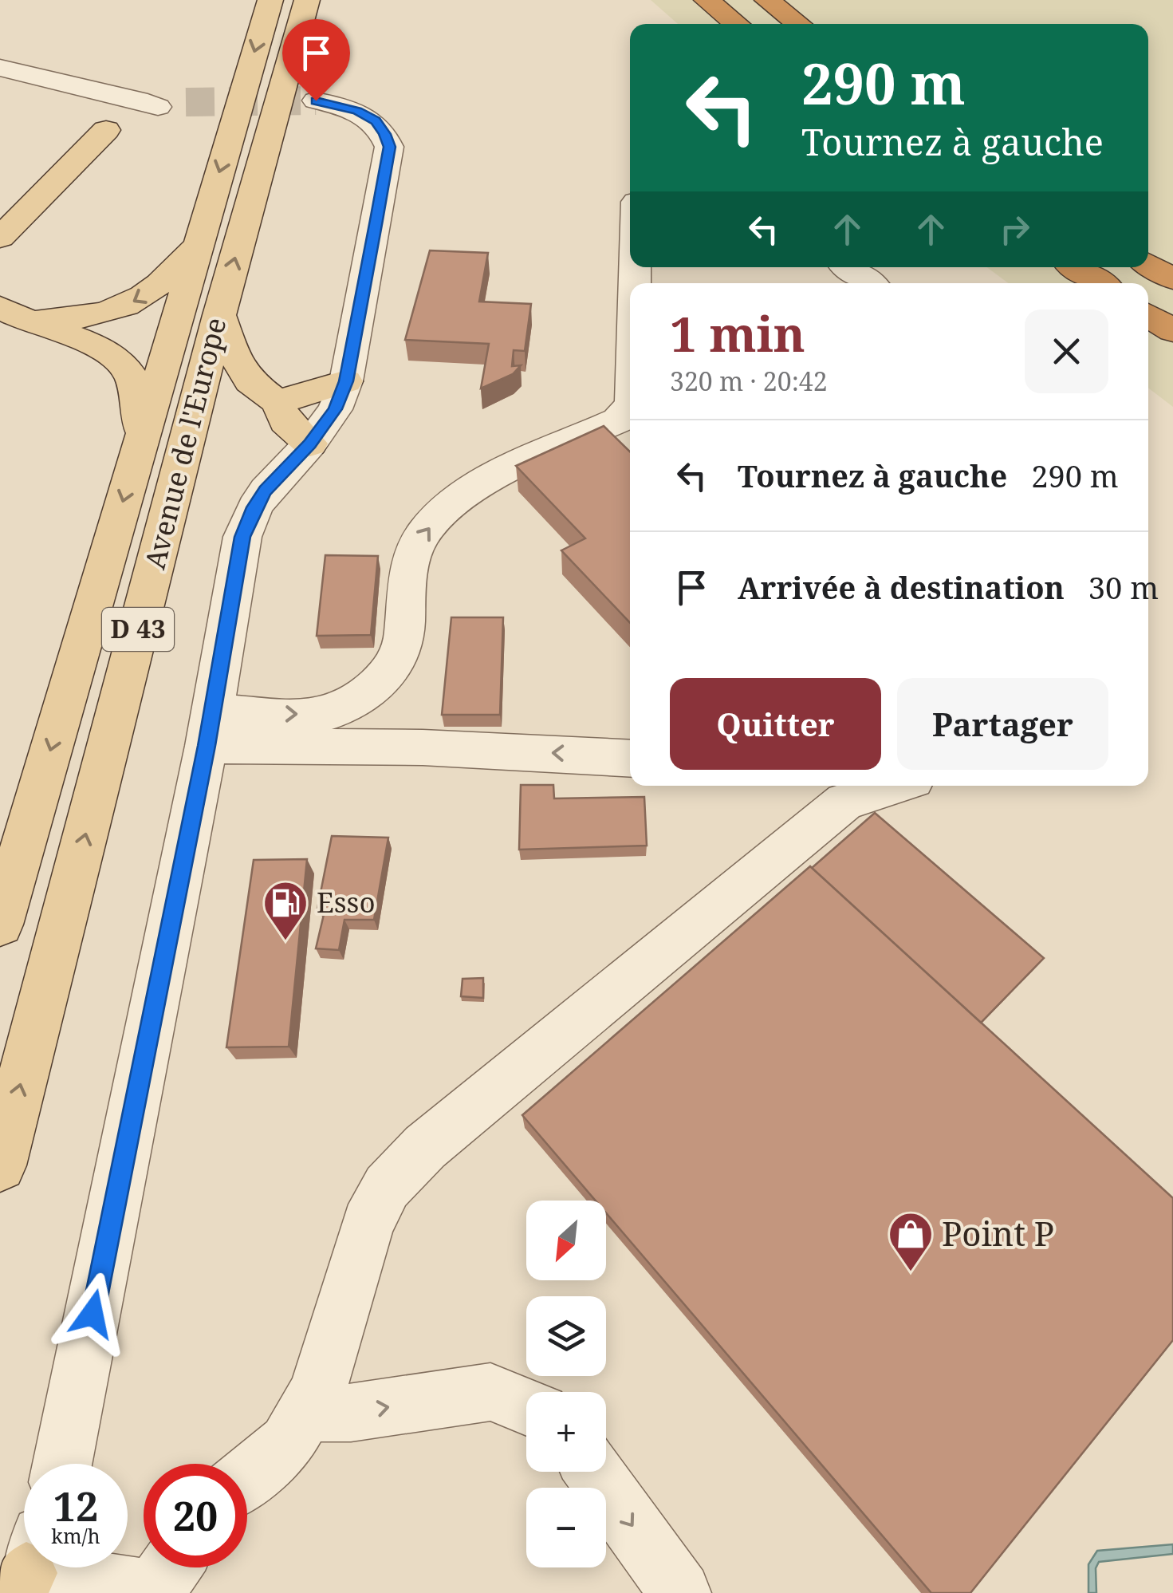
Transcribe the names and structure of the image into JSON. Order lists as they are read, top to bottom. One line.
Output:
{"streets":{"main road":["Avenue de l'Europe","D 43"]},"crossings":[["Avenue de l'Europe","D 43"]],"places":{"fuel station":["Esso"],"shop":["Point P"]},"north":"bottom left","page":{"turn":["290 m","Tournez à gauche"],"heading":["1 min","320 m · 20:42"],"list":[{"name":"Tournez à gauche","value":"290 m"},{"name":"Arrivée à destination","value":"30 m"}],"buttons":["Quitter","Partager"],"map_buttons":["+","−"],"speed":"12 km/h","limit":"20"}}
